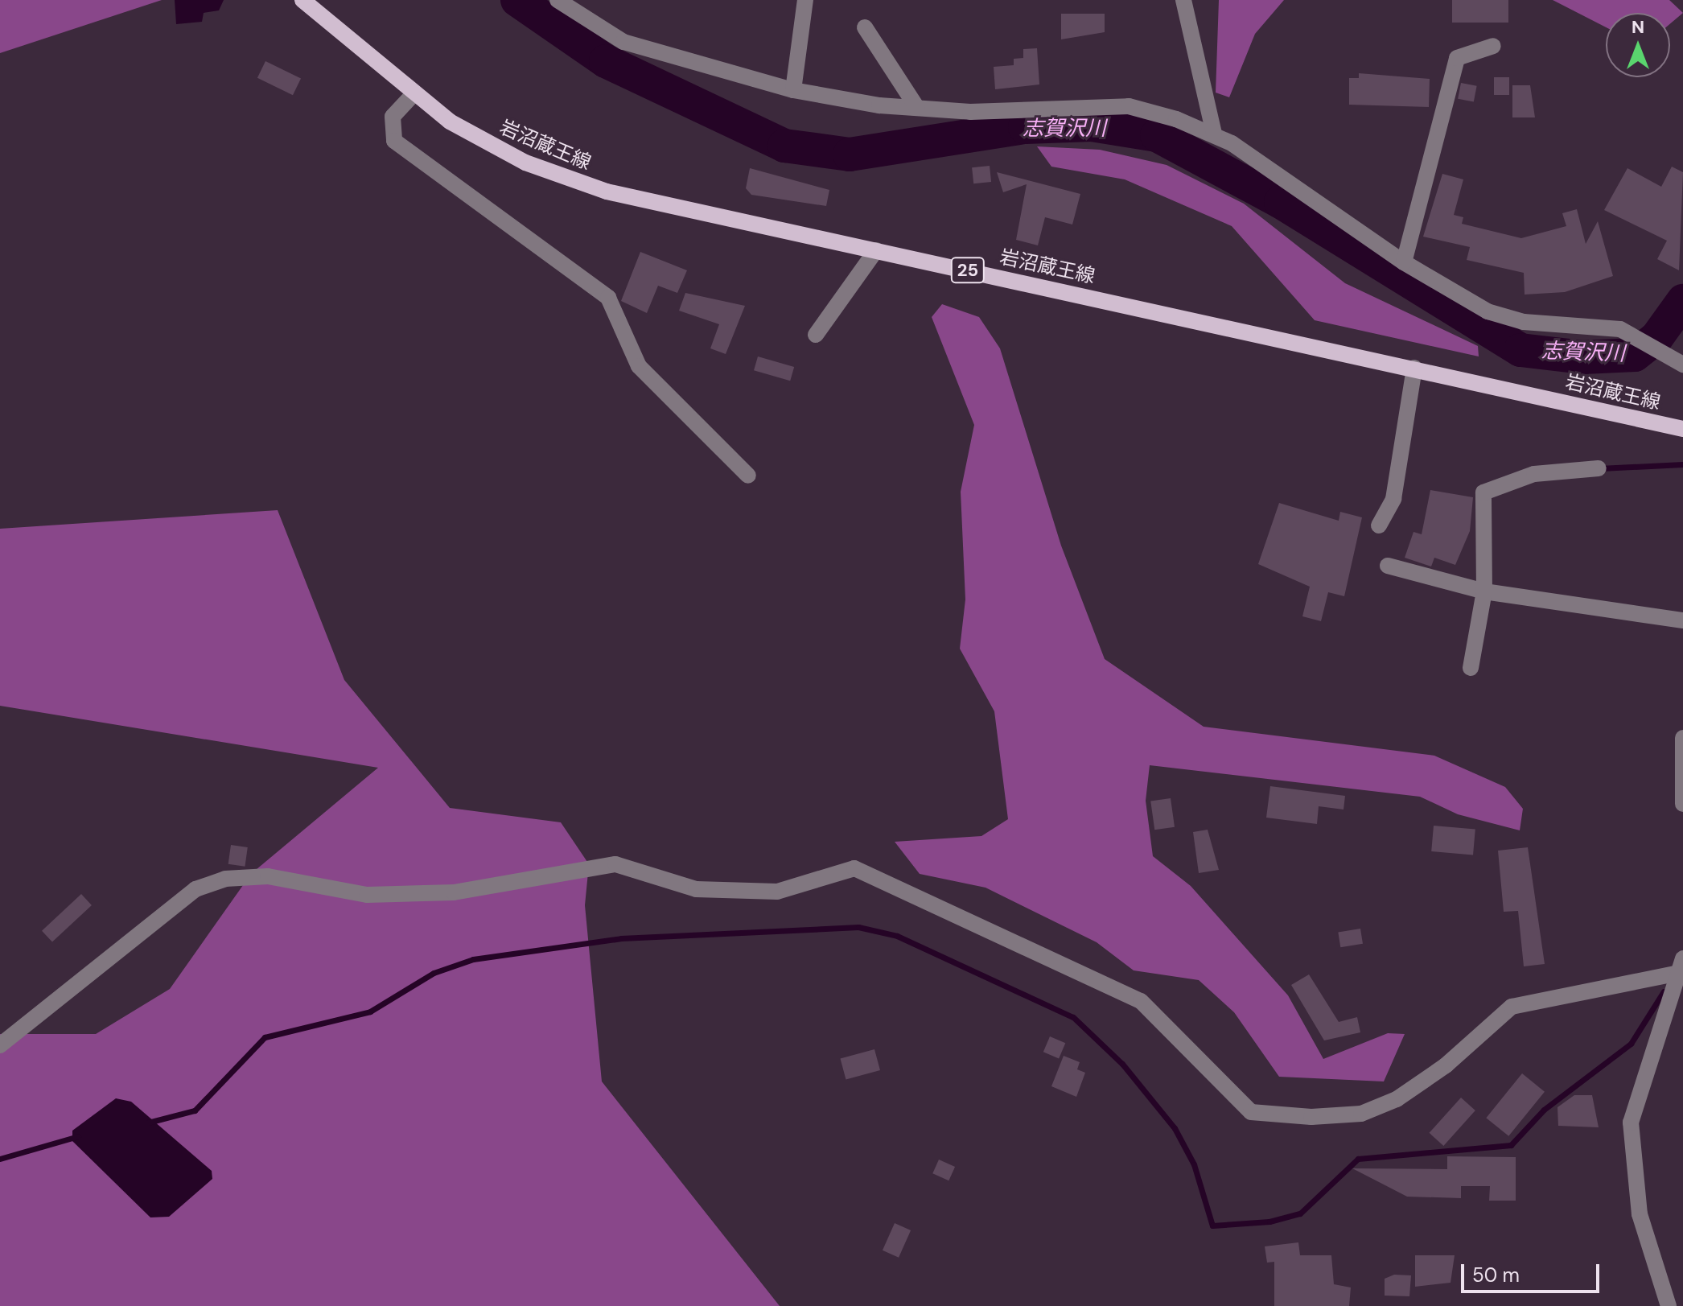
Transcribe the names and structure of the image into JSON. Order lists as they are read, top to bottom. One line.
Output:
{"streets":{"main road":["岩沼蔵王線","25"]},"water":["志賀沢川"],"scale_bar":"50 m","north":"top"}
